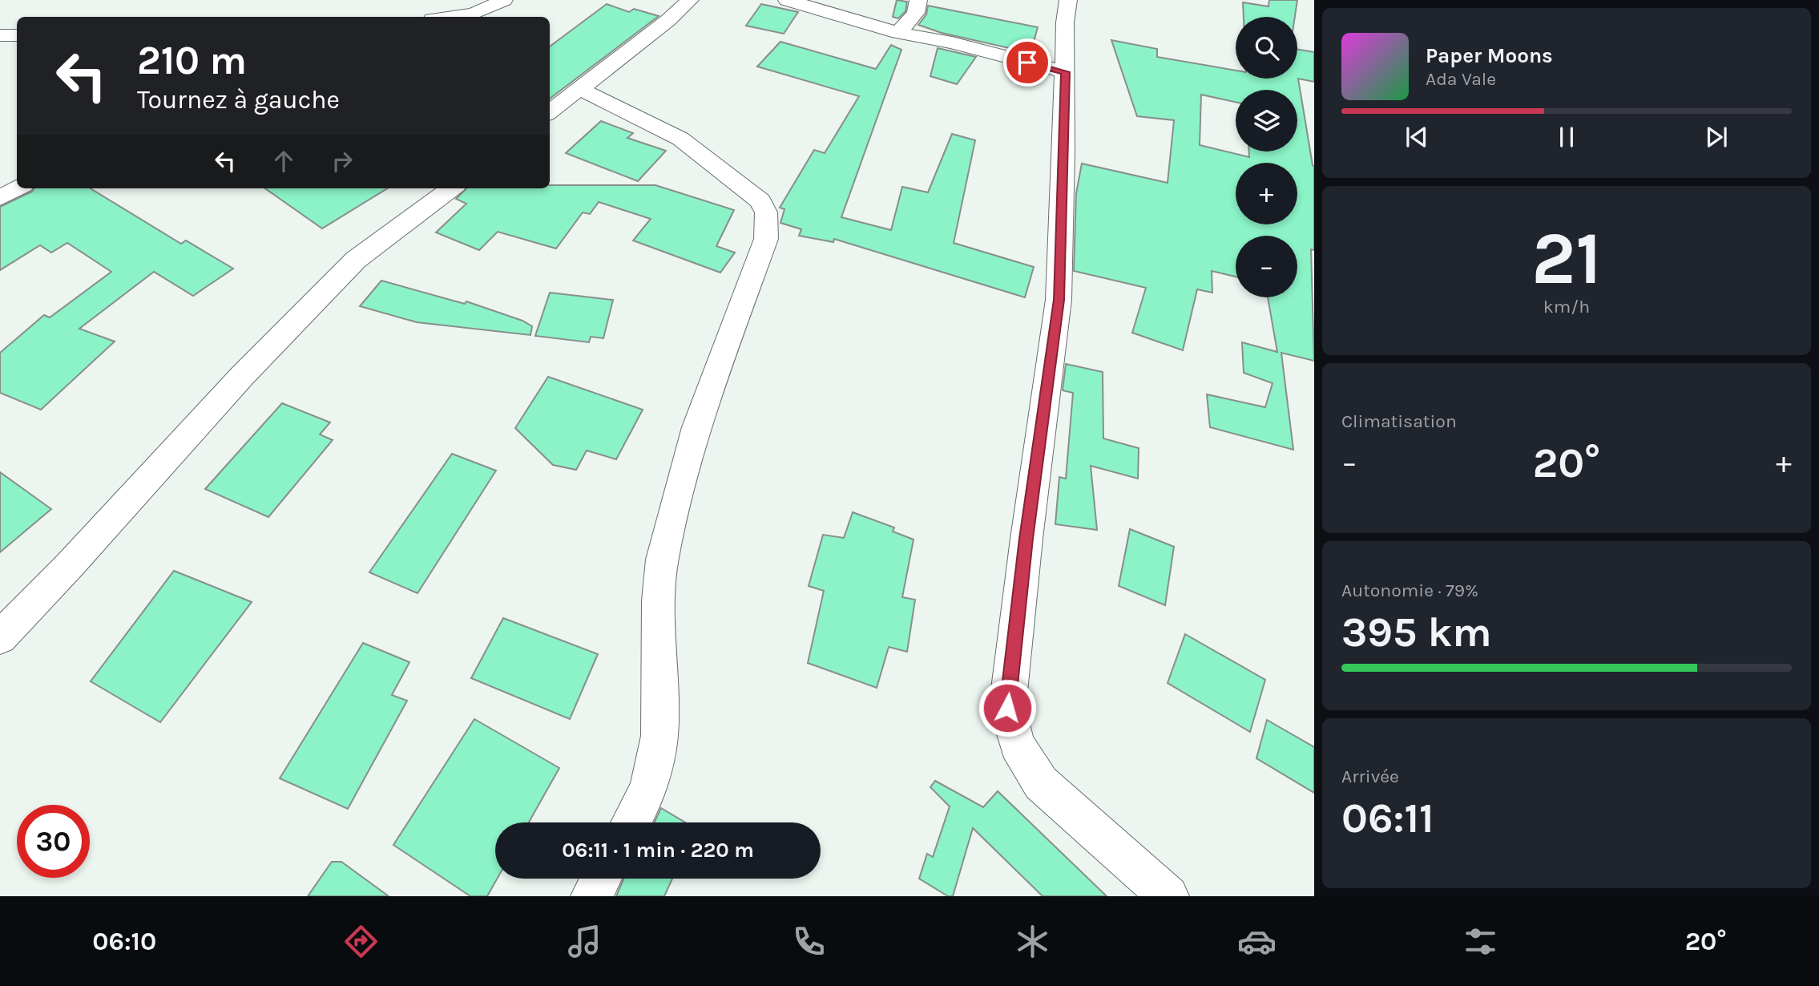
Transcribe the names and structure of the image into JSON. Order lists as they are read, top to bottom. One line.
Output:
{"page":{"map_buttons":["+","−"],"turn":["210 m","Tournez à gauche"],"song":["Paper Moons","Ada Vale"],"tile":[["21","km/h"],"Climatisation",["Autonomie · 79%","395 km"],["Arrivée","06:11"]],"heat":["−","20°","+"],"limit":"30","trip":"06:11 · 1 min · 220 m","tabs":["06:10","20°"]}}
